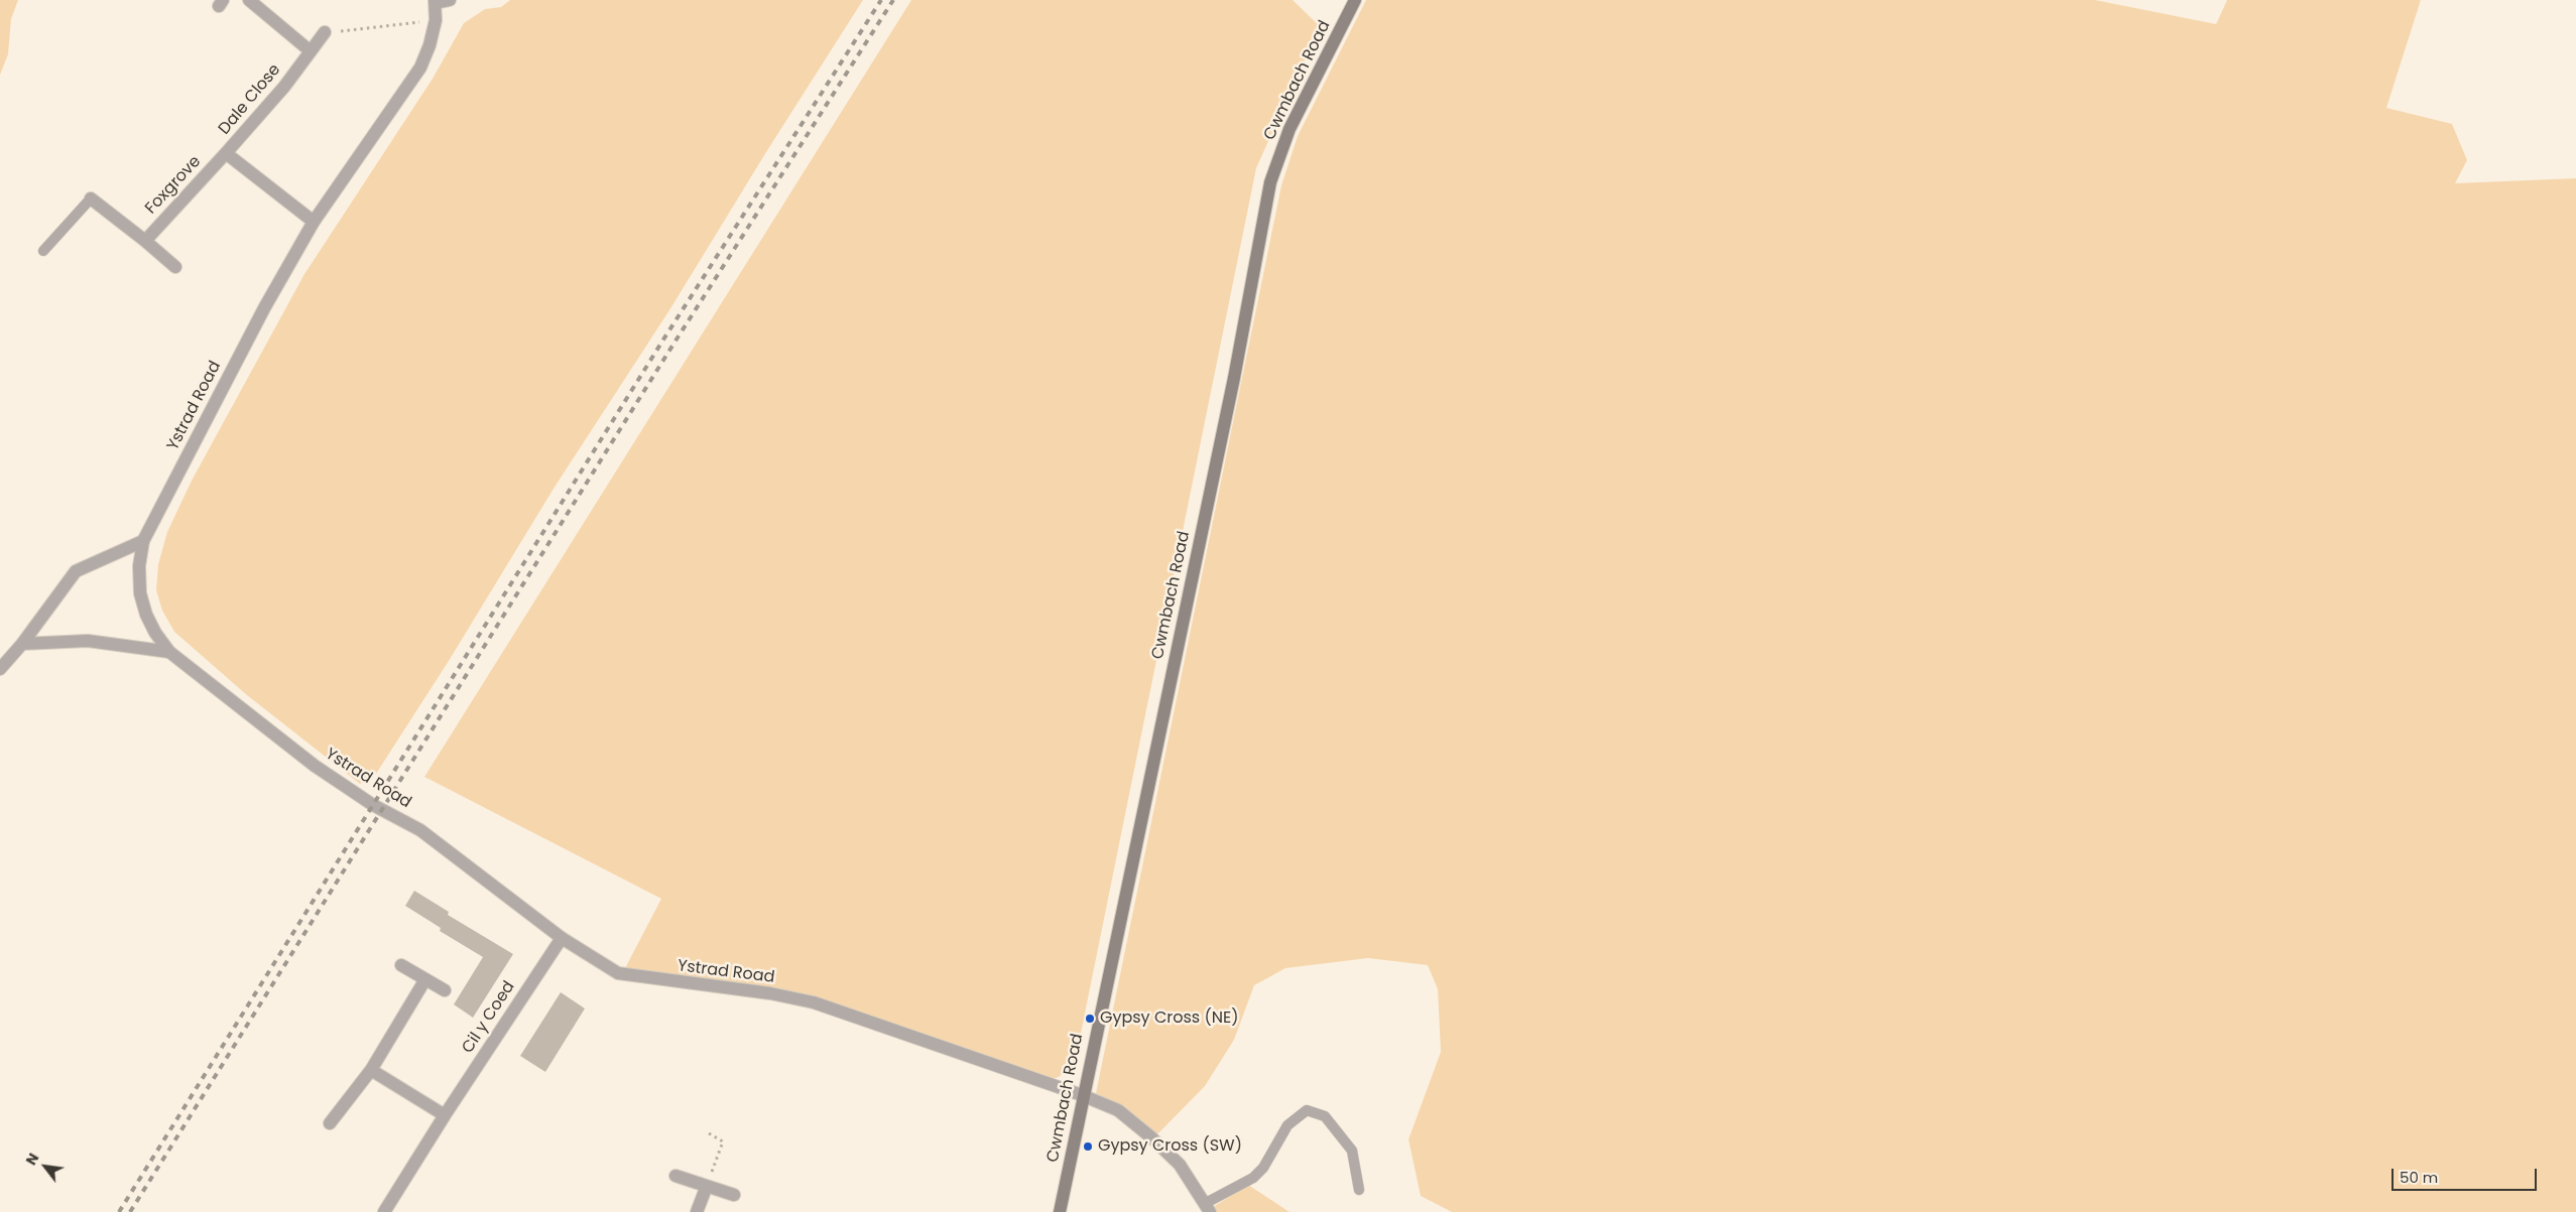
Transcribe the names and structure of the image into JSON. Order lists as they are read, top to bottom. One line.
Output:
{"streets":{"main road":["Cwmbach Road"],"street":["Dale Close","Foxgrove","Ystrad Road","Cil y Coed"]},"crossings":[["Cwmbach Road","Ystrad Road"],["Dale Close","Foxgrove"],["Dale Close","Ystrad Road"],["Ystrad Road","Cil y Coed"]],"places":["Gypsy Cross (NE)","Gypsy Cross (SW)"],"scale_bar":"50 m","north":"top left"}
